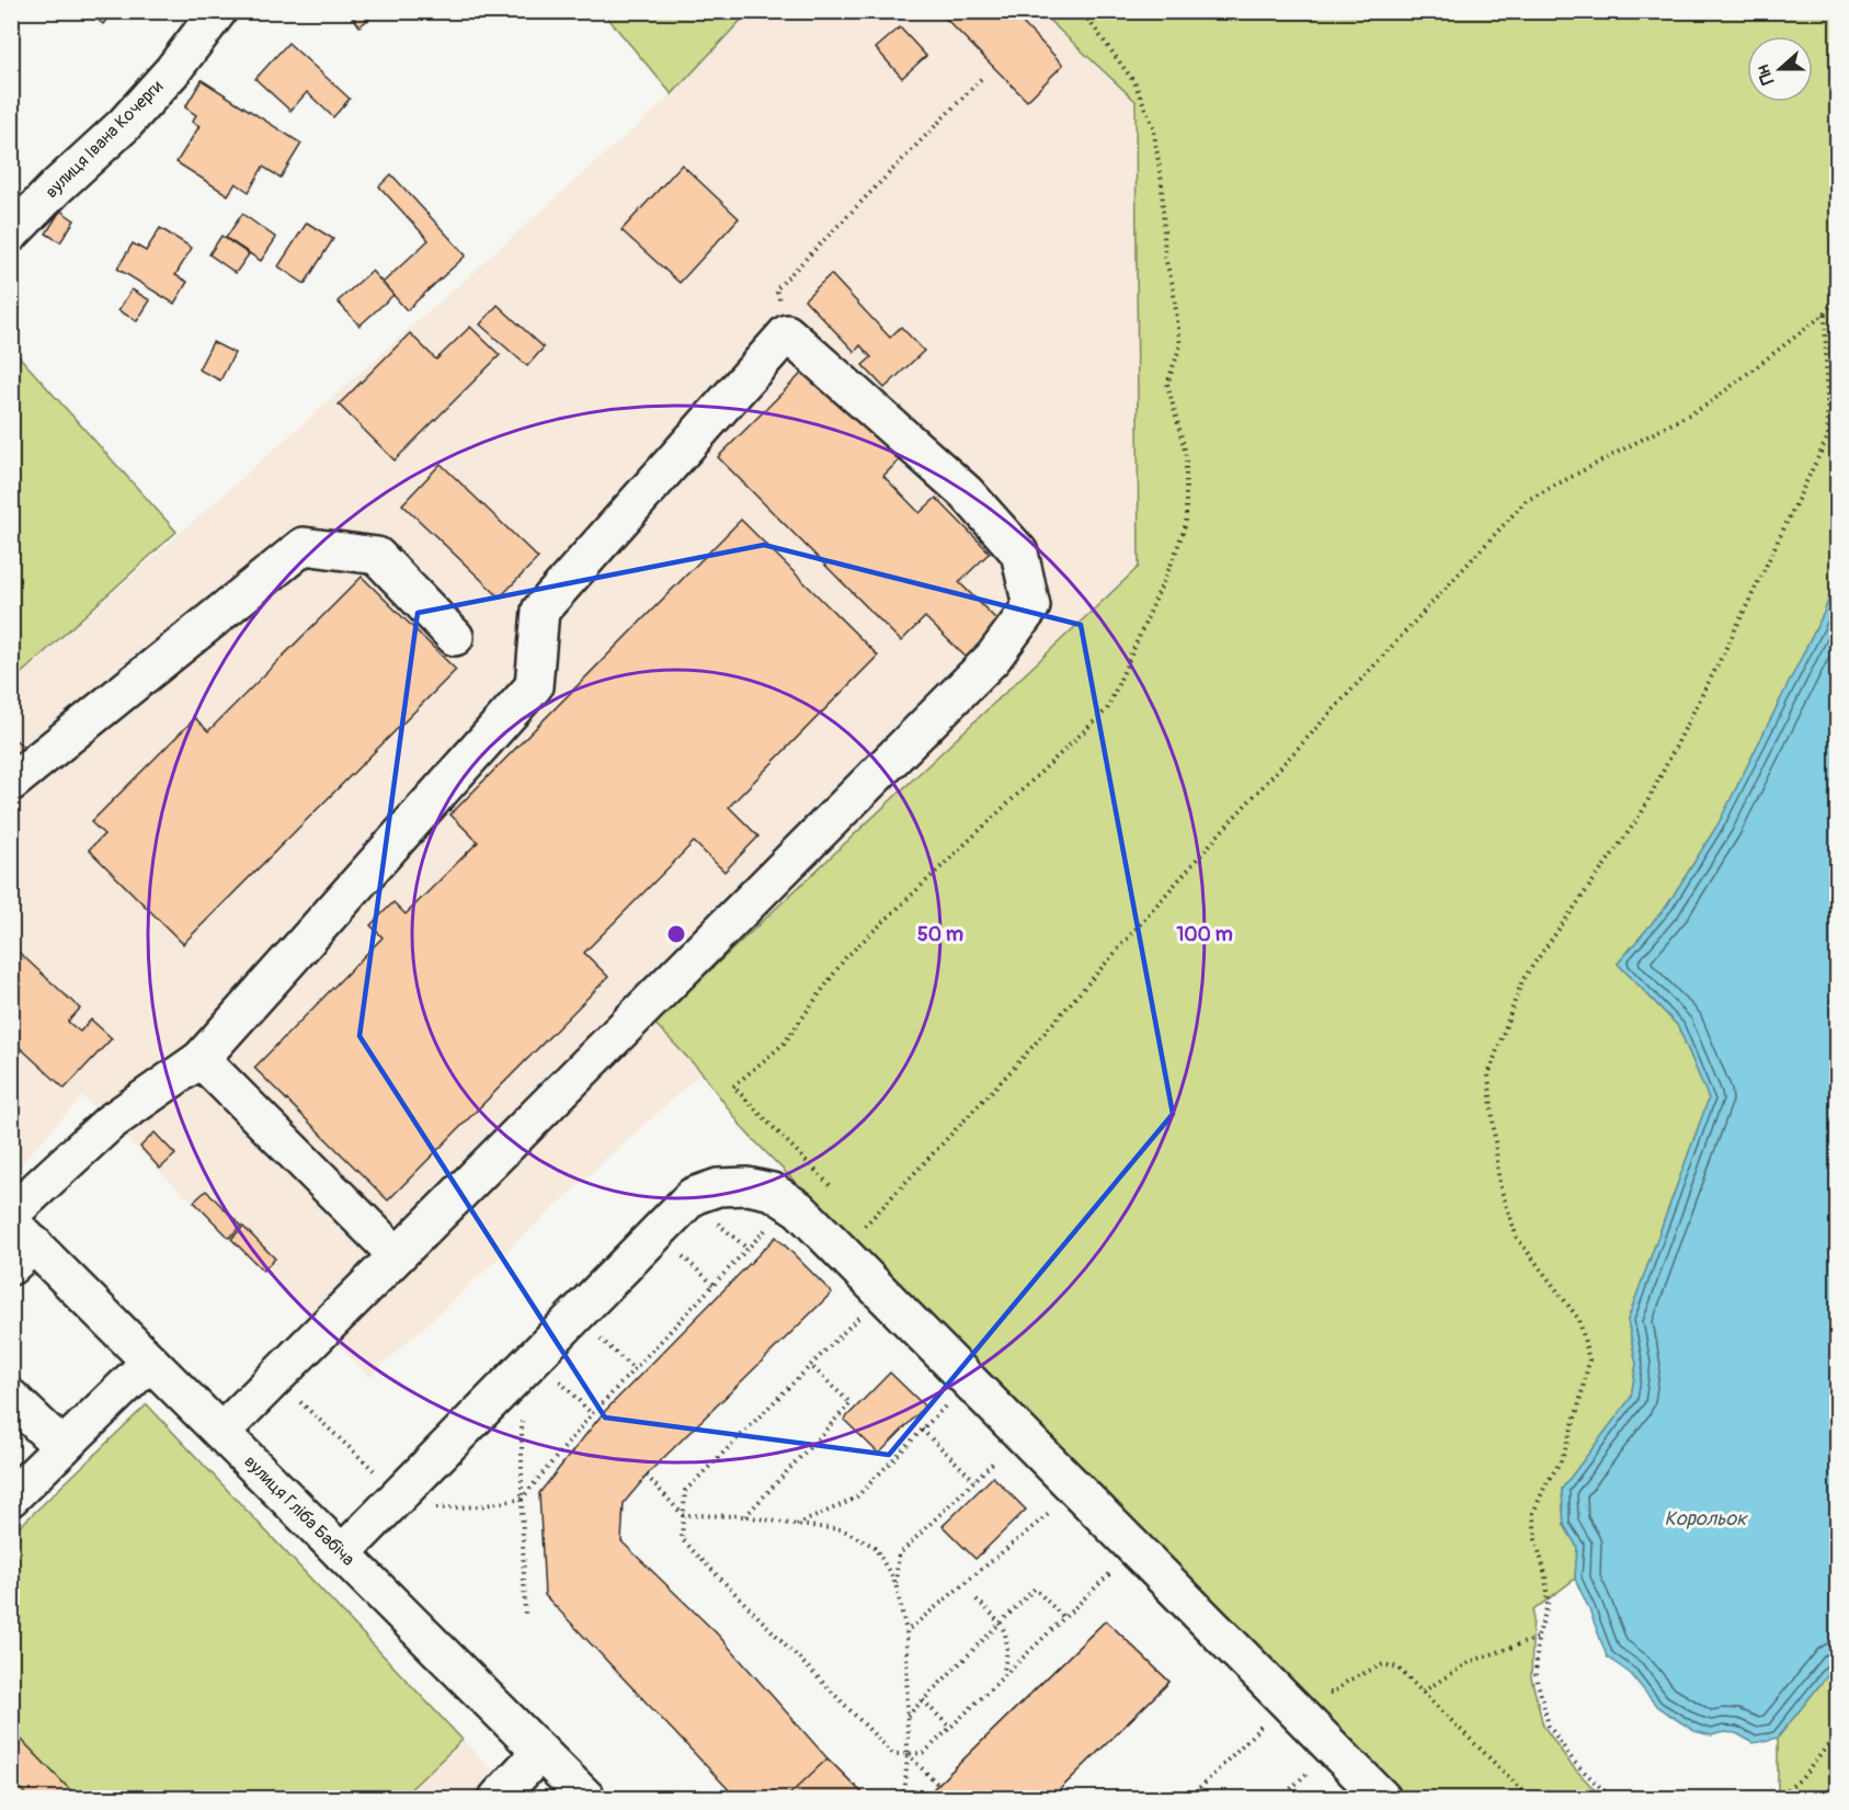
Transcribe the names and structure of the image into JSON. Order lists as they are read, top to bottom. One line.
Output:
{"streets":{"street":["вулиця Івана Кочерги","вулиця Гліба Бабіча"]},"water":["Корольок"],"north":"left","rings":["50 m","100 m"]}
